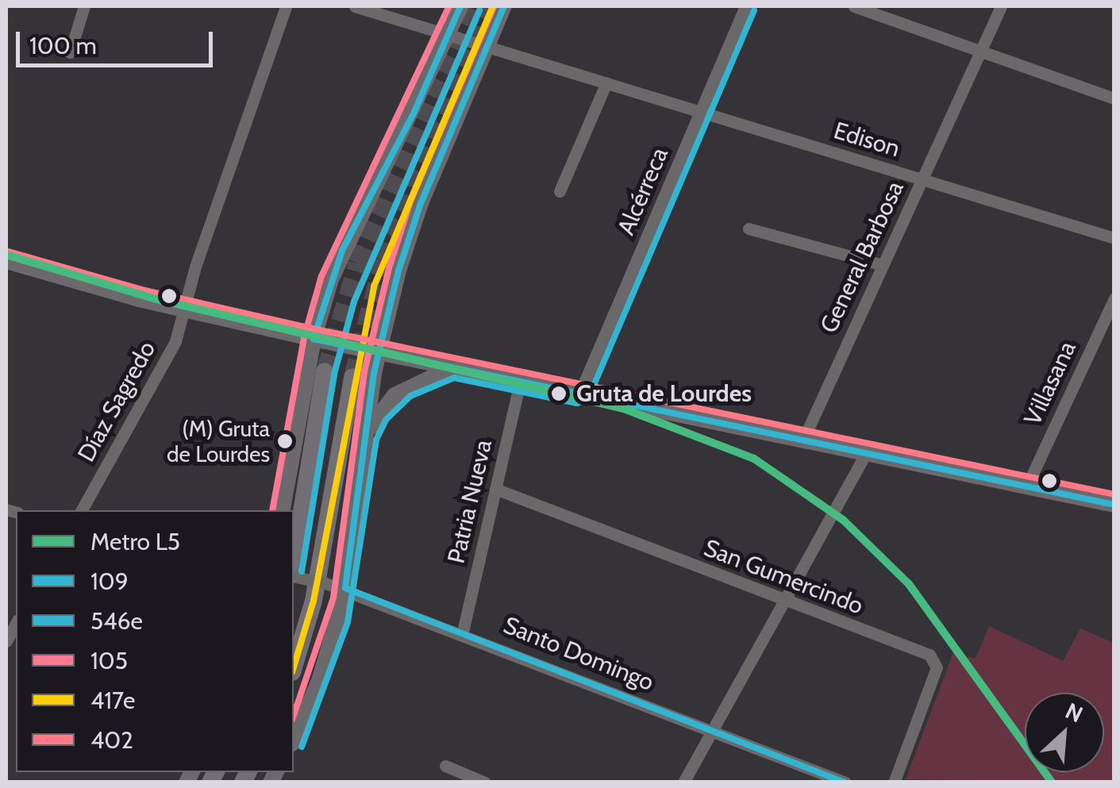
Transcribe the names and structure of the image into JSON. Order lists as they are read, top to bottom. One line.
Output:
{"streets":{"street":["Edison","Alcérreca","General Barbosa","Villasana","Díaz Sagredo","Patria Nueva","San Gumercindo","Santo Domingo"]},"crossings":[["Edison","Alcérreca"],["Edison","General Barbosa"],["Patria Nueva","San Gumercindo"],["Patria Nueva","Santo Domingo"]],"places":["Gruta de Lourdes","(M) Gruta de Lourdes"],"lines":["transit line 109","transit line 105","transit line 417e","transit line 546e","transit line 402","metro line L5"],"legend":["Metro L5","109","546e","105","417e","402"],"scale_bar":"100 m","north":"top right"}
